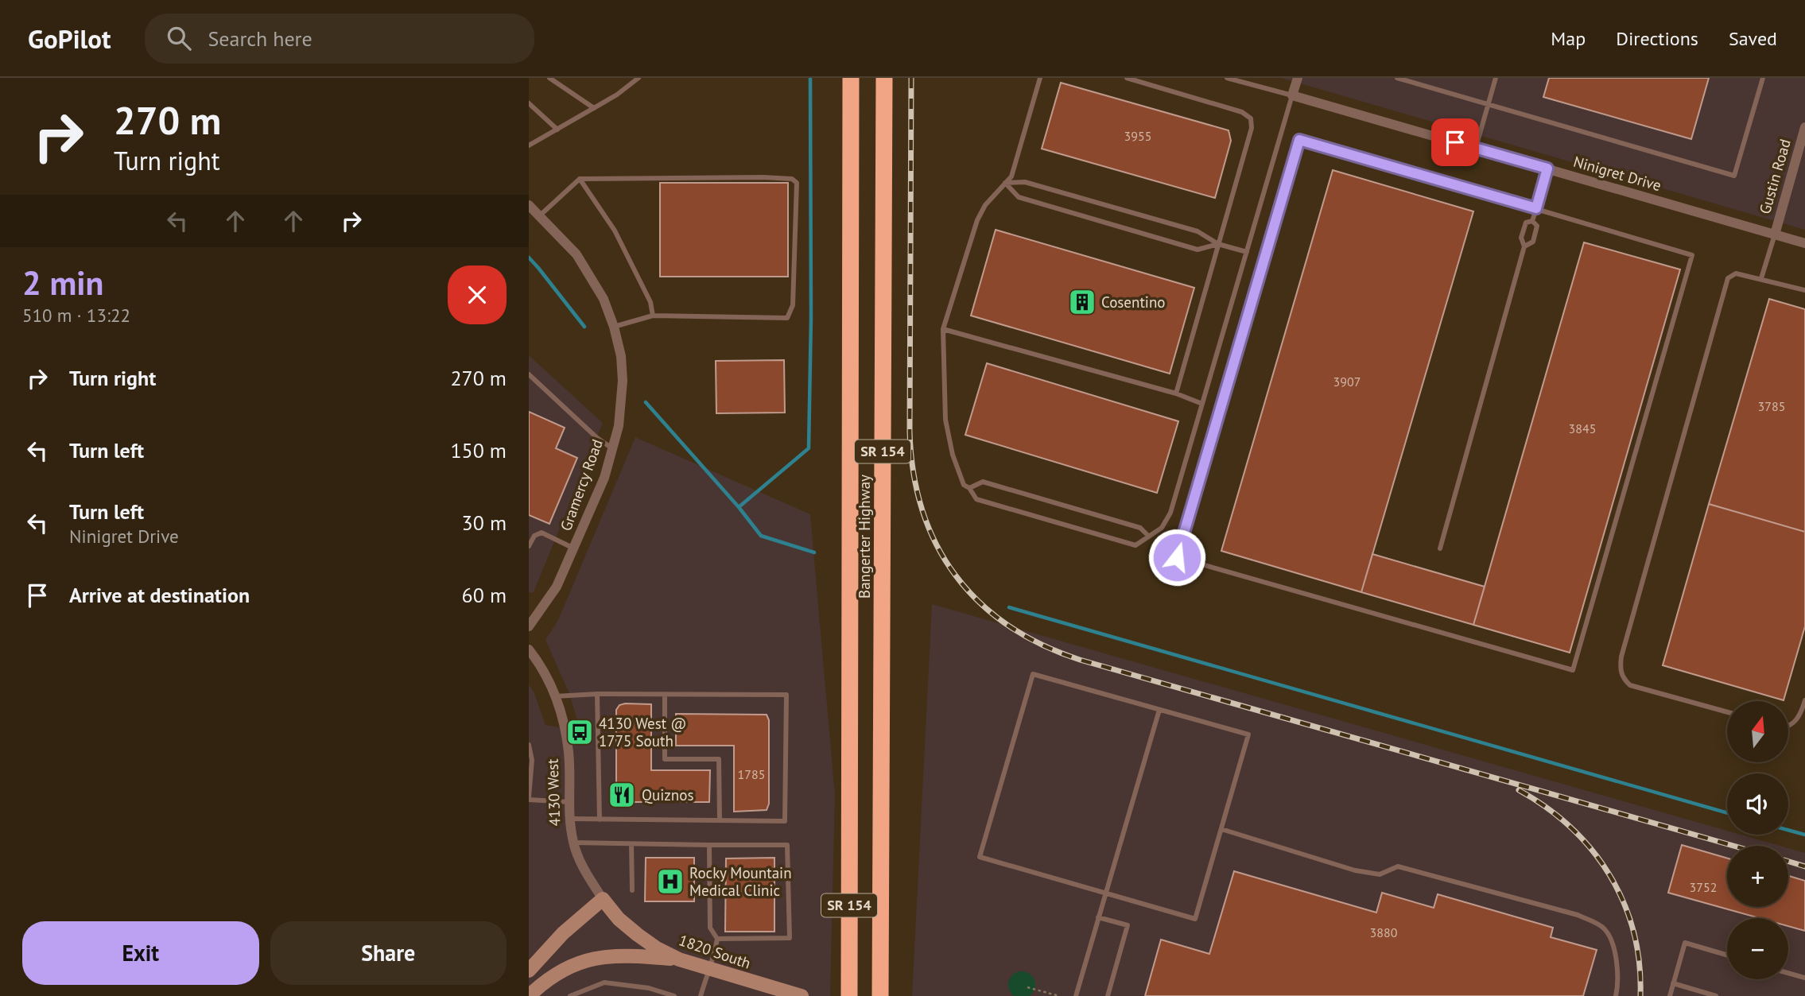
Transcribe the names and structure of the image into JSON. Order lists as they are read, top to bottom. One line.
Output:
{"streets":{"highway":["SR 154","Bangerter Highway"],"street":["Ninigret Drive","Gustin Road","Gramercy Road","4130 West","1820 South"]},"crossings":[["Ninigret Drive","Gustin Road"],["4130 West","1820 South"]],"places":{"building":["Cosentino"],"bus stop":["4130 West @ 1775 South"],"restaurant":["Quiznos"],"hospital":["Rocky Mountain Medical Clinic"]},"house_numbers":["3955","3907","3785","3845","1785","3752","3880"],"north":"top","page":{"header":"GoPilot","search":"Search here","nav":["Map","Directions","Saved"],"turn":["270 m","Turn right"],"heading":["2 min","510 m · 13:22"],"list":[{"name":"Turn right","value":"270 m"},{"name":"Turn left","value":"150 m"},{"name":"Turn left","note":"Ninigret Drive","value":"30 m"},{"name":"Arrive at destination","value":"60 m"}],"map_buttons":["+","−"],"buttons":["Exit","Share"]}}
